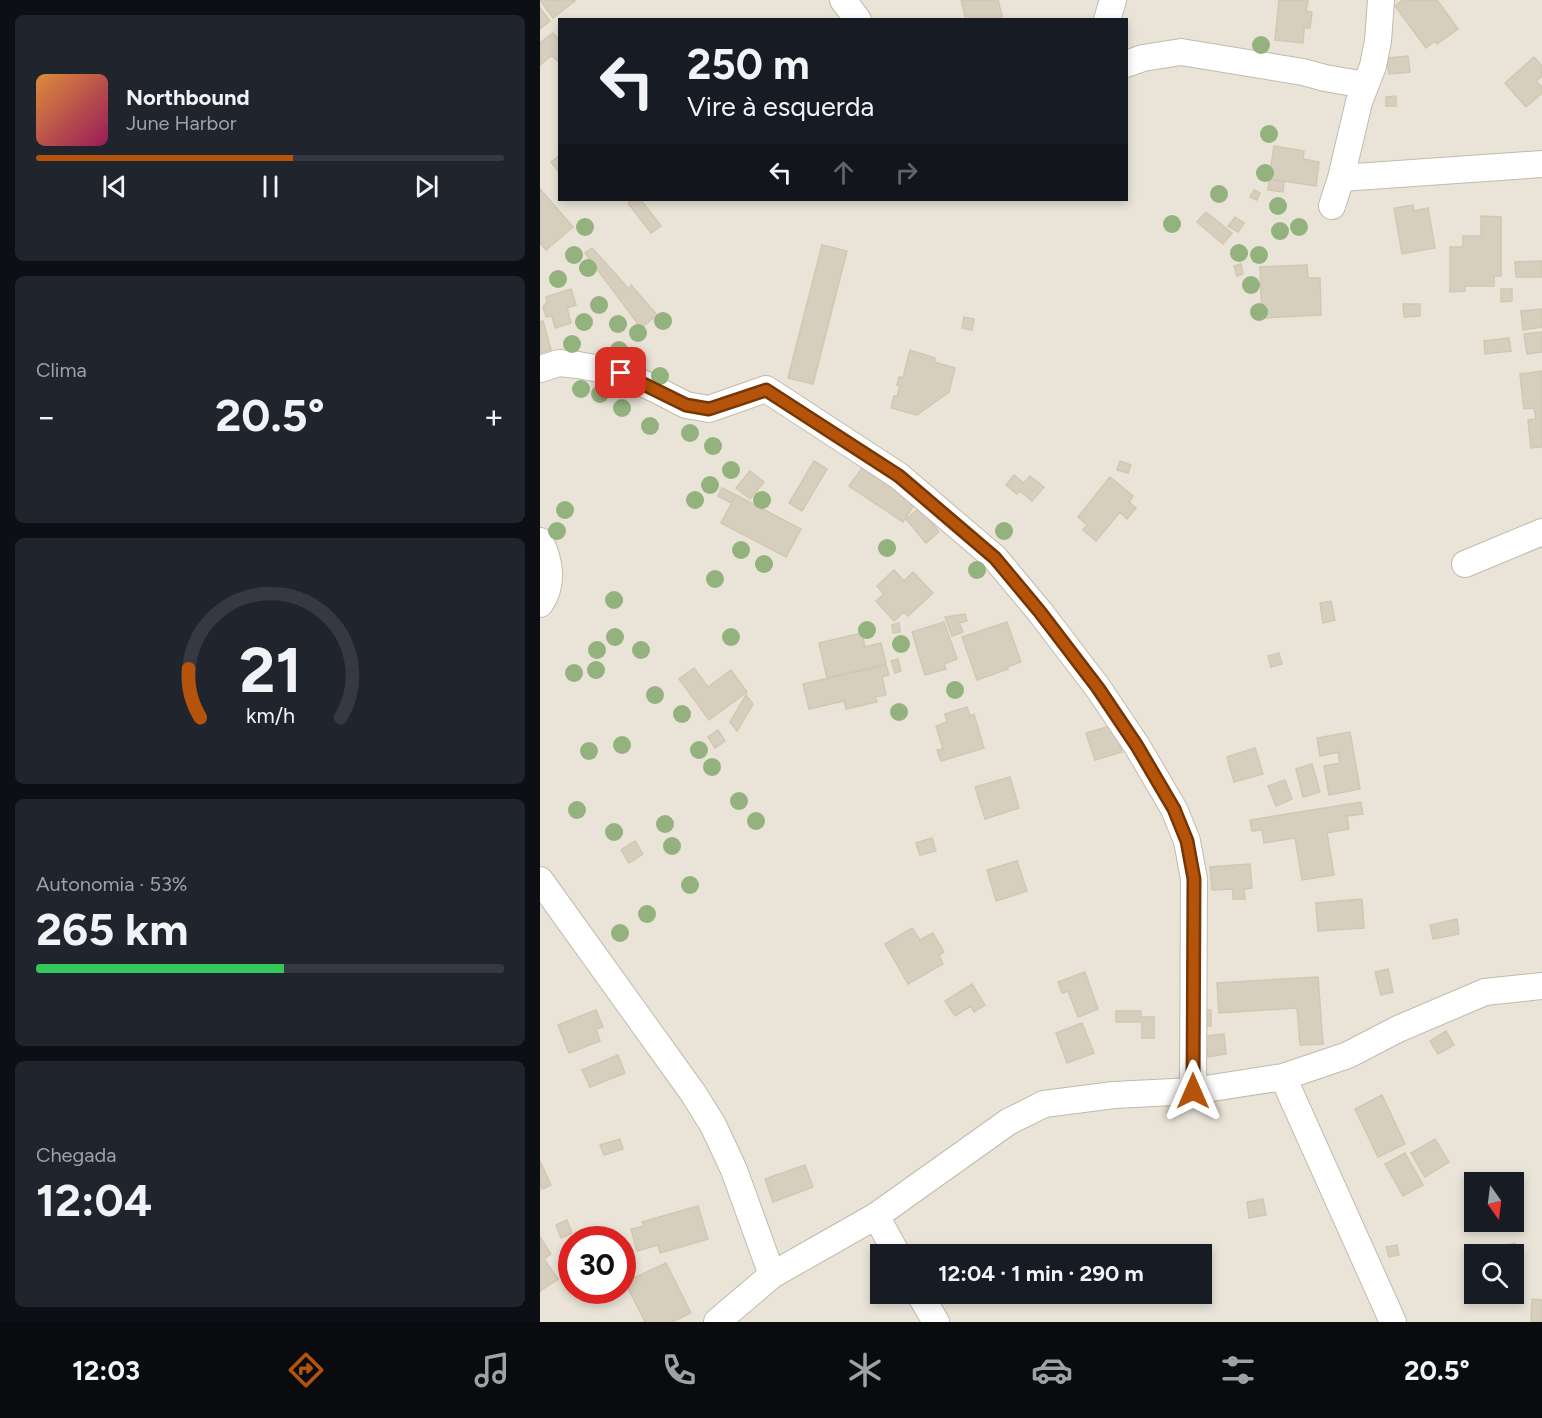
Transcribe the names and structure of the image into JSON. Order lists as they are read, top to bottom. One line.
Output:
{"north":"bottom","page":{"turn":["250 m","Vire à esquerda"],"song":["Northbound","June Harbor"],"tile":["Clima",["Autonomia · 53%","265 km"],["Chegada","12:04"]],"heat":["−","20.5°","+"],"limit":"30","trip":"12:04 · 1 min · 290 m","tabs":["12:03","20.5°"],"gauge":["21","km/h"]}}
